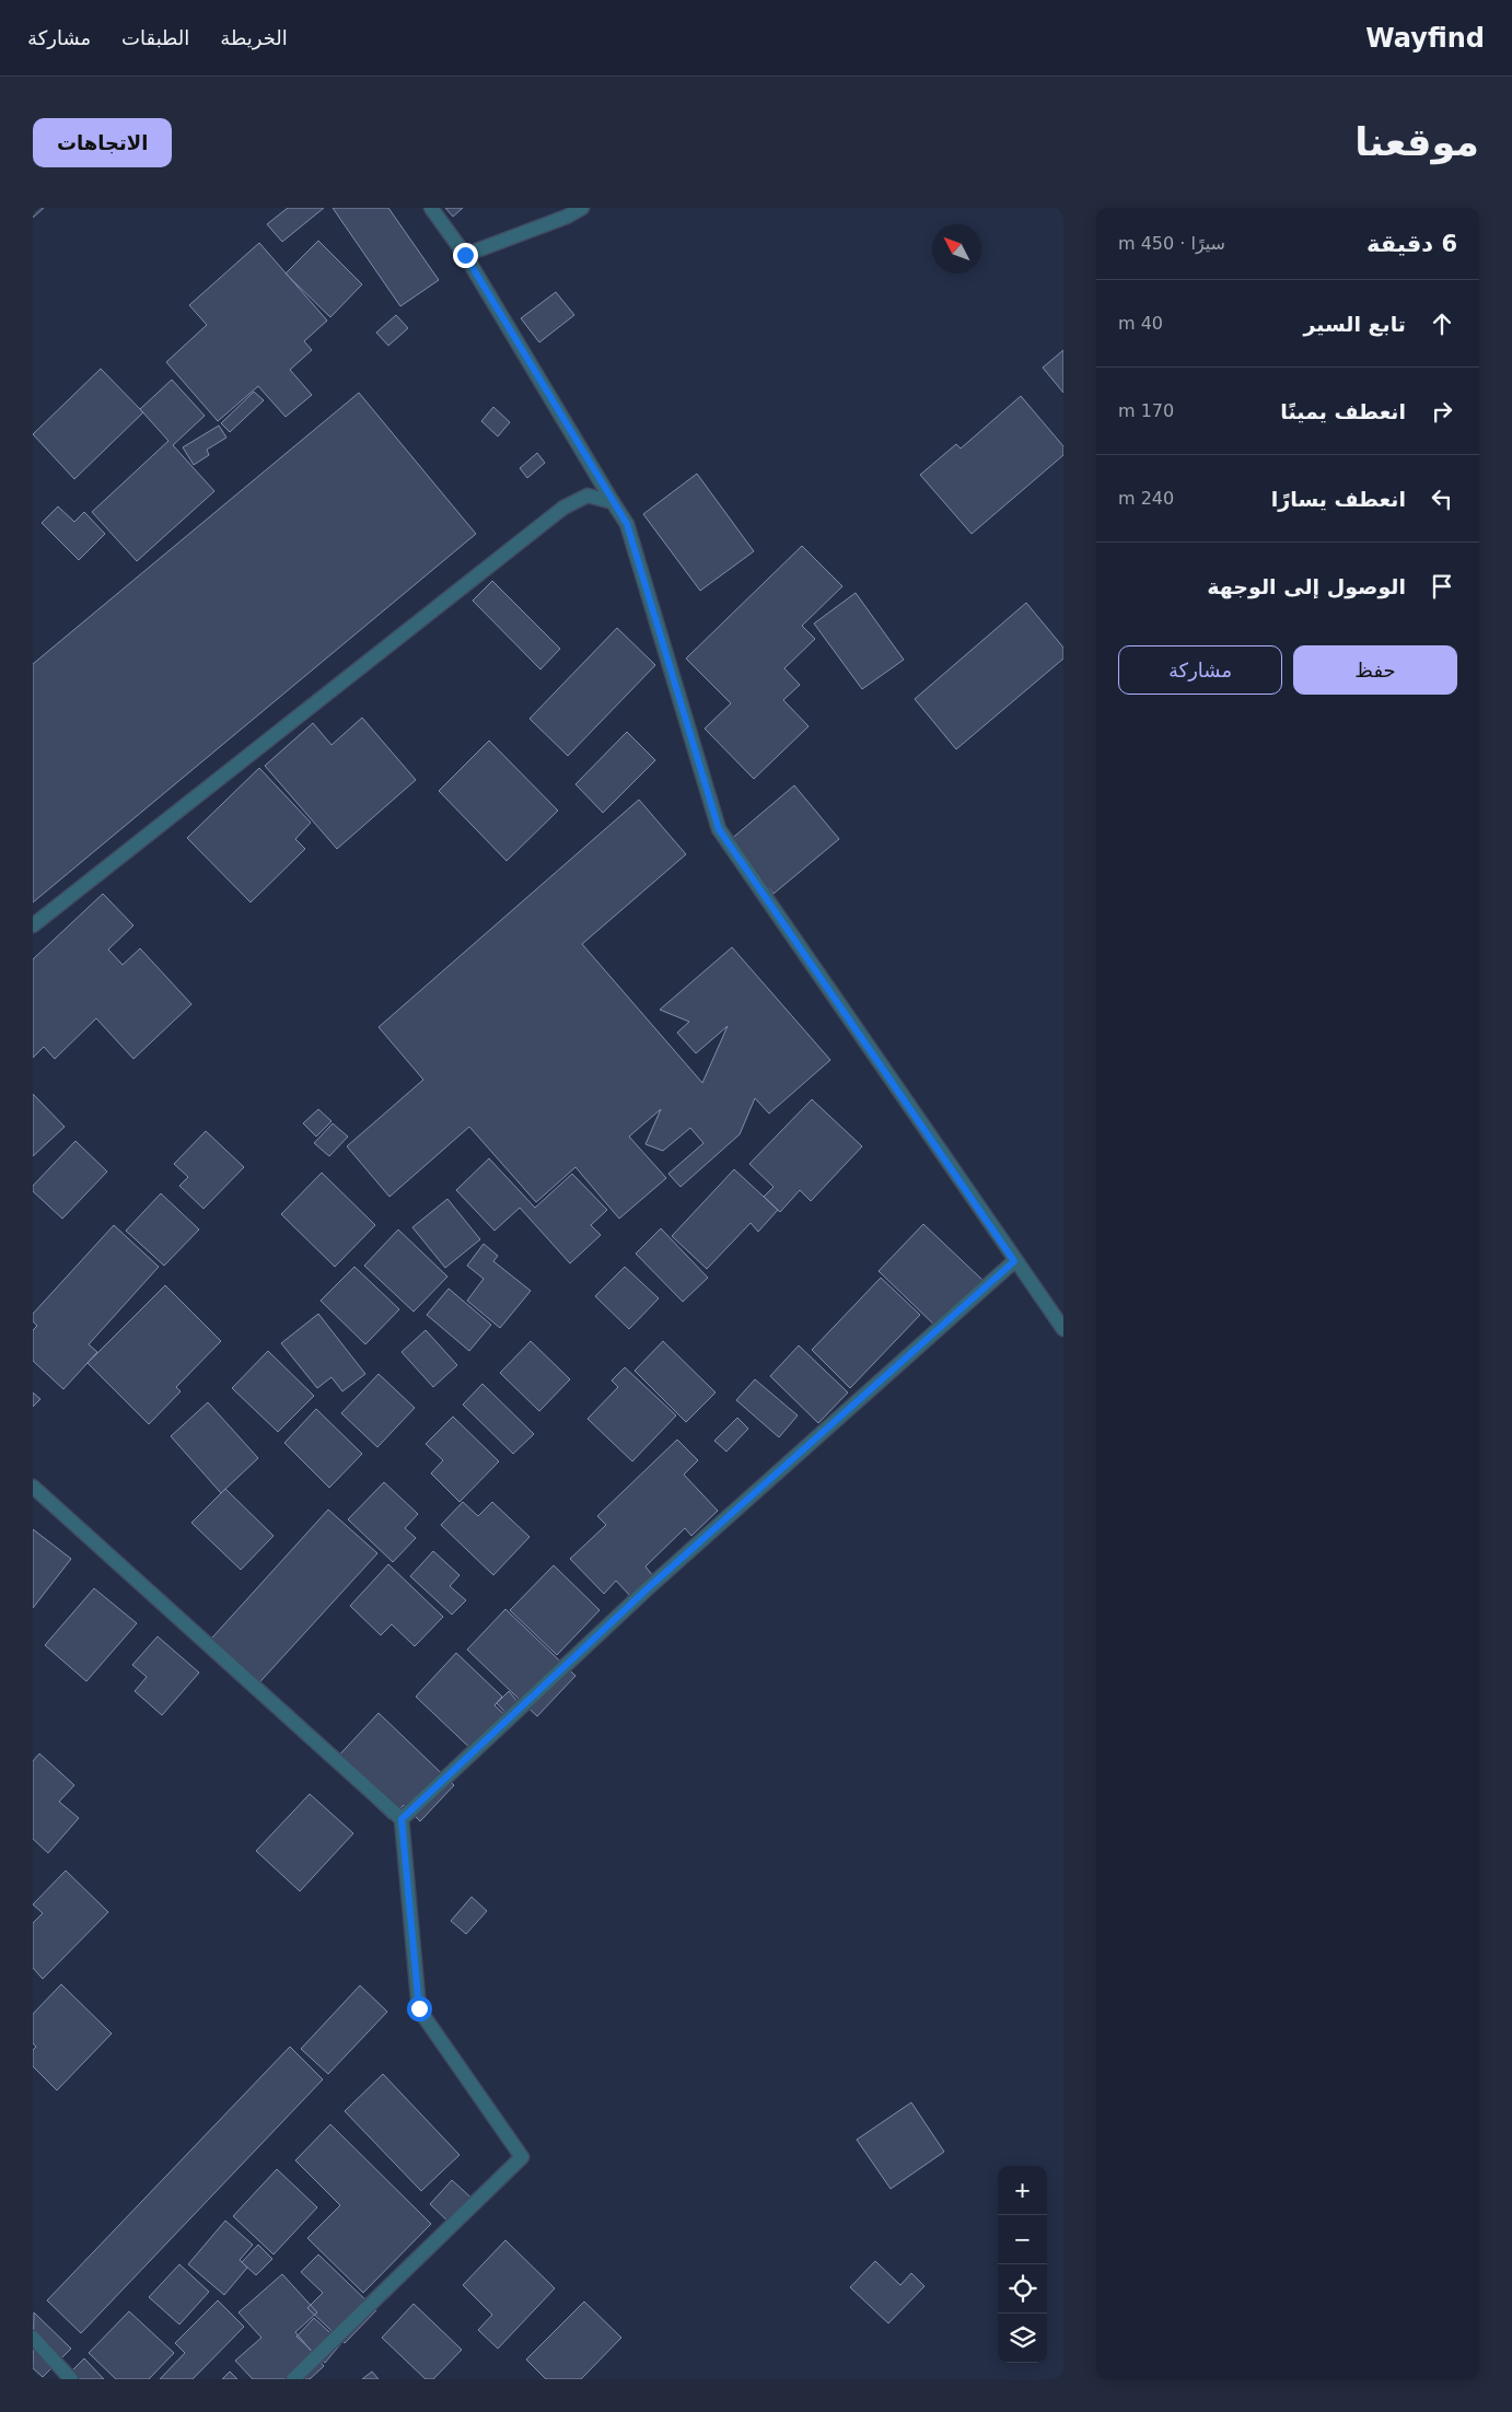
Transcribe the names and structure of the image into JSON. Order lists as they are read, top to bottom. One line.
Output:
{"north":"top left","page":{"header":"Wayfind","nav":["الخريطة","الطبقات","مشاركة"],"buttons":["الاتجاهات",["حفظ","مشاركة"]],"title":"موقعنا","heading":["6 دقيقة","سيرًا · 450 m"],"list":[["تابع السير","40 m"],["انعطف يمينًا","170 m"],["انعطف يسارًا","240 m"],"الوصول إلى الوجهة"],"map_buttons":["+","−"]}}
